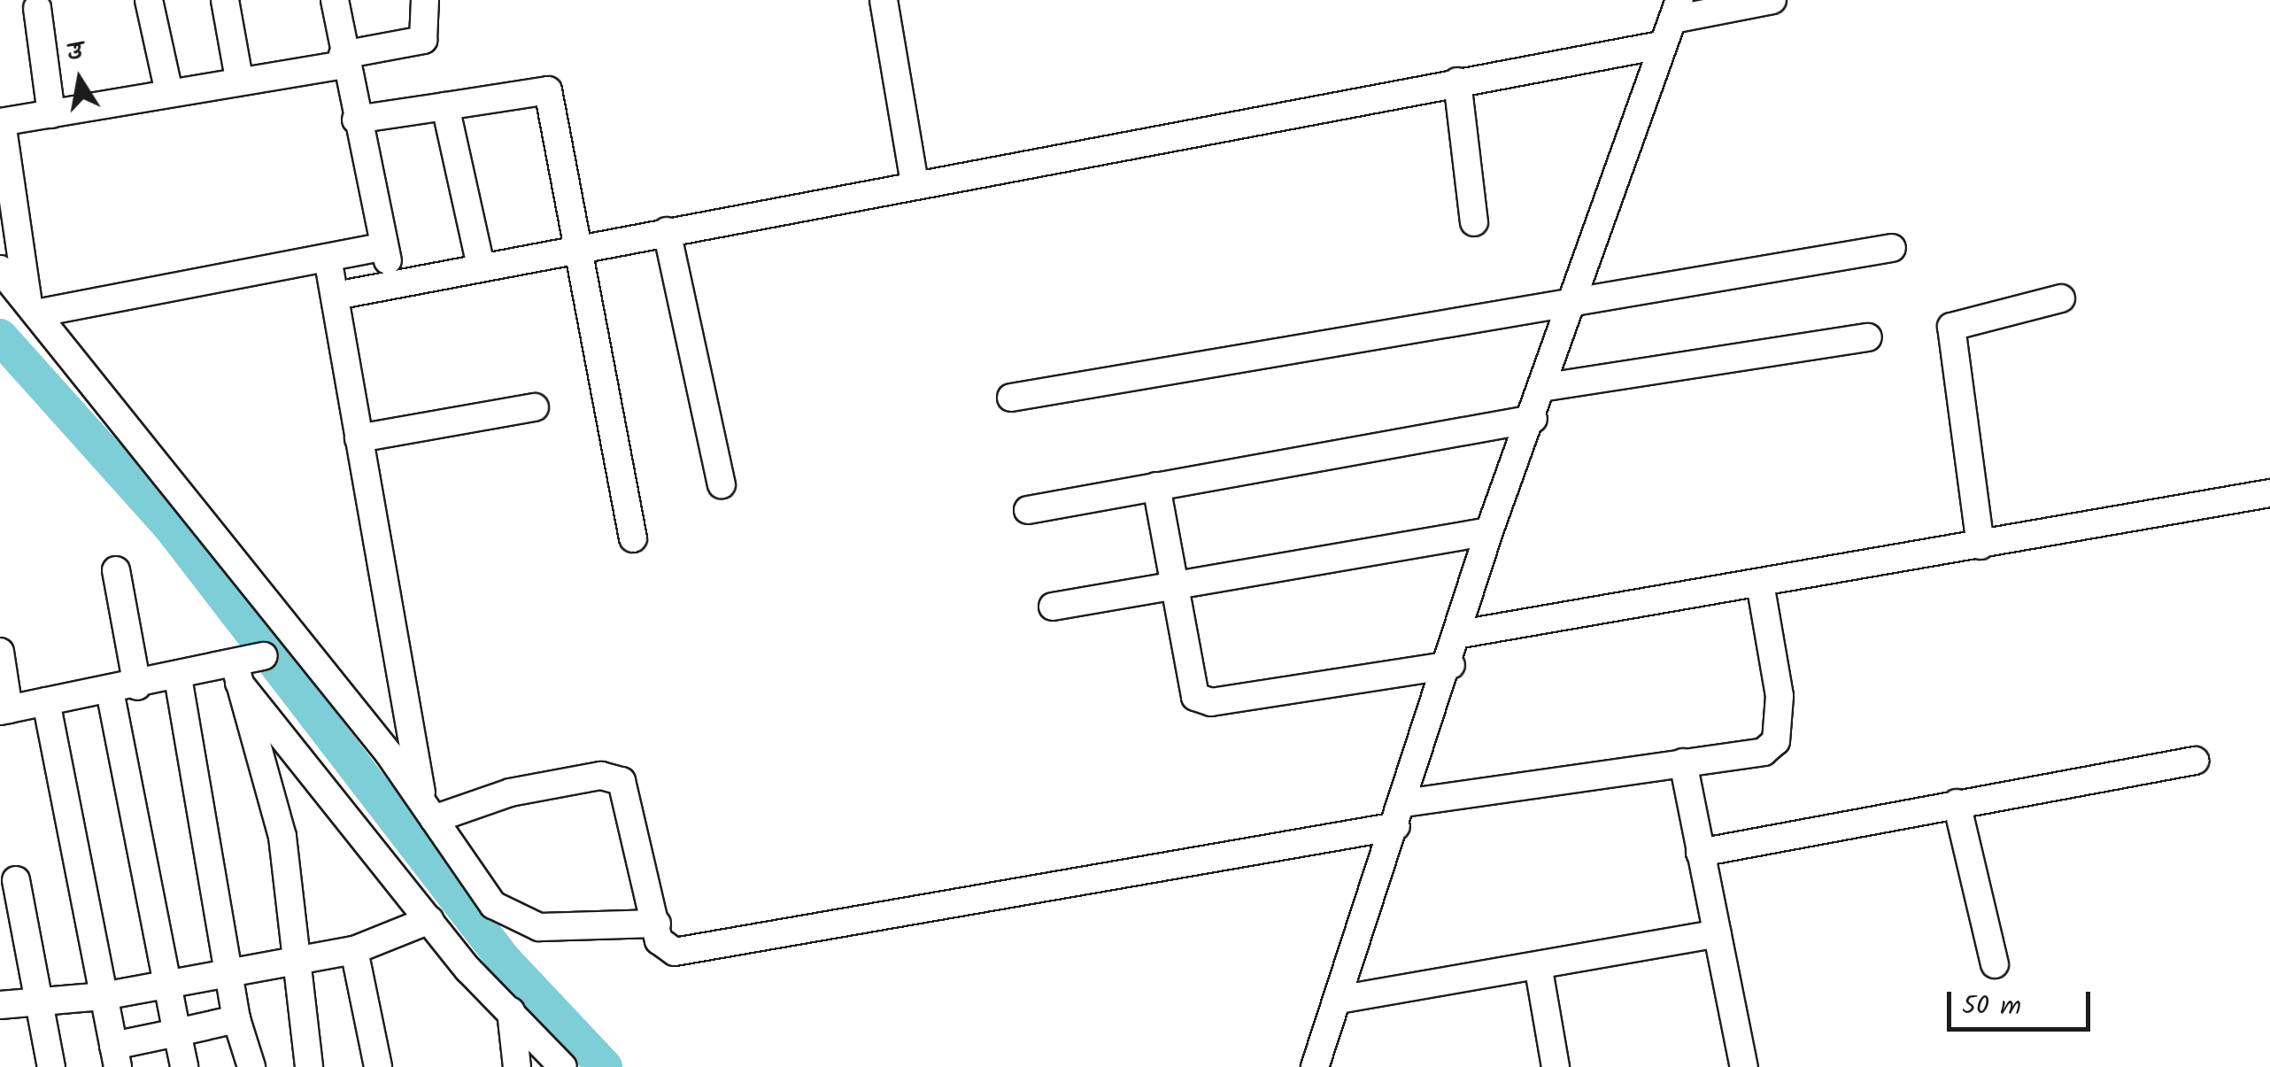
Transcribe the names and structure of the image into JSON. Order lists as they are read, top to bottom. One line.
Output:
{"scale_bar":"50 m","north":"top"}
